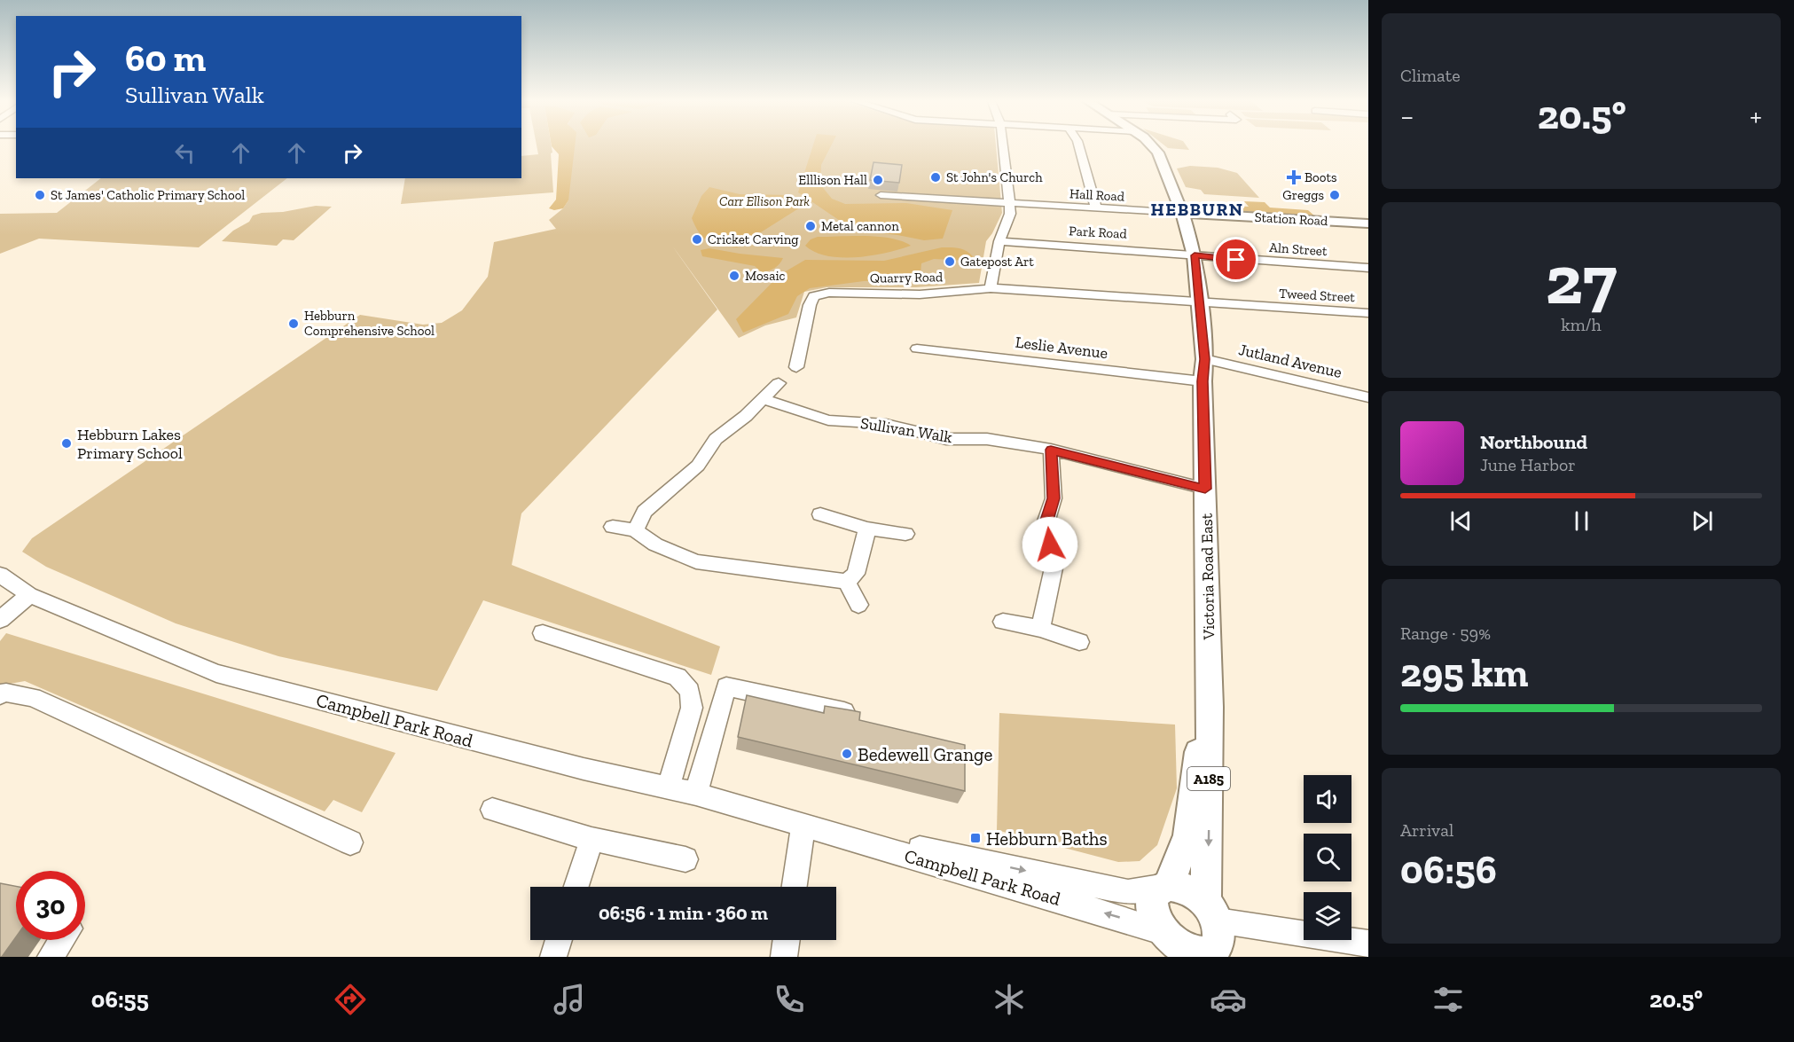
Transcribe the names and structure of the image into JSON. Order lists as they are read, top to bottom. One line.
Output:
{"streets":{"main road":["Station Road","Victoria Road East","A185"],"street":["Hall Road","Park Road","Aln Street","Quarry Road","Tweed Street","Leslie Avenue","Jutland Avenue","Sullivan Walk","Campbell Park Road"]},"crossings":[["Hall Road","Station Road"],["Hall Road","Victoria Road East"],["Hall Road","A185"],["Station Road","Victoria Road East"],["Station Road","A185"],["Park Road","Aln Street"],["Park Road","Victoria Road East"],["Aln Street","Victoria Road East"],["Quarry Road","Tweed Street"],["Quarry Road","Victoria Road East"],["Tweed Street","Victoria Road East"],["Leslie Avenue","Victoria Road East"],["Jutland Avenue","Victoria Road East"],["Sullivan Walk","Victoria Road East"],["Victoria Road East","Campbell Park Road"],["Victoria Road East","A185"]],"districts":["HEBBURN"],"parks":["Carr Ellison Park"],"places":{"other":["St John's Church","Elllison Hall","St James' Catholic Primary School","Greggs","Metal cannon","Cricket Carving","Gatepost Art","Mosaic","Hebburn Comprehensive School","Hebburn Lakes Primary School","Bedewell Grange"],"health":["Boots"],"transit":["Hebburn Baths"]},"page":{"tile":["Climate",["27","km/h"],["Range · 59%","295 km"],["Arrival","06:56"]],"turn":["60 m","Sullivan Walk"],"heat":["−","20.5°","+"],"song":["Northbound","June Harbor"],"limit":"30","trip":"06:56 · 1 min · 360 m","tabs":["06:55","20.5°"]}}
